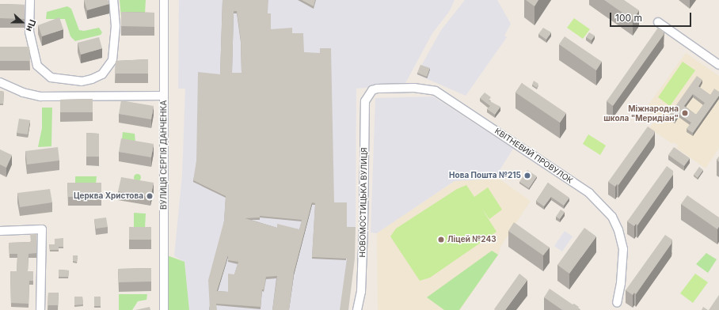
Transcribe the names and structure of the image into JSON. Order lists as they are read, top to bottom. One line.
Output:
{"streets":{"street":["ВУЛИЦЯ СЕРГІЯ ДАНЧЕНКА","КВІТНЕВИЙ ПРОВУЛОК","НОВОМОСТИЦЬКА ВУЛИЦЯ"]},"crossings":[["КВІТНЕВИЙ ПРОВУЛОК","НОВОМОСТИЦЬКА ВУЛИЦЯ"]],"places":["Міжнародна школа \"Меридіан\"","Нова Пошта №215","Церква Христова","Ліцей №243"],"scale_bar":"100 m","north":"right"}
